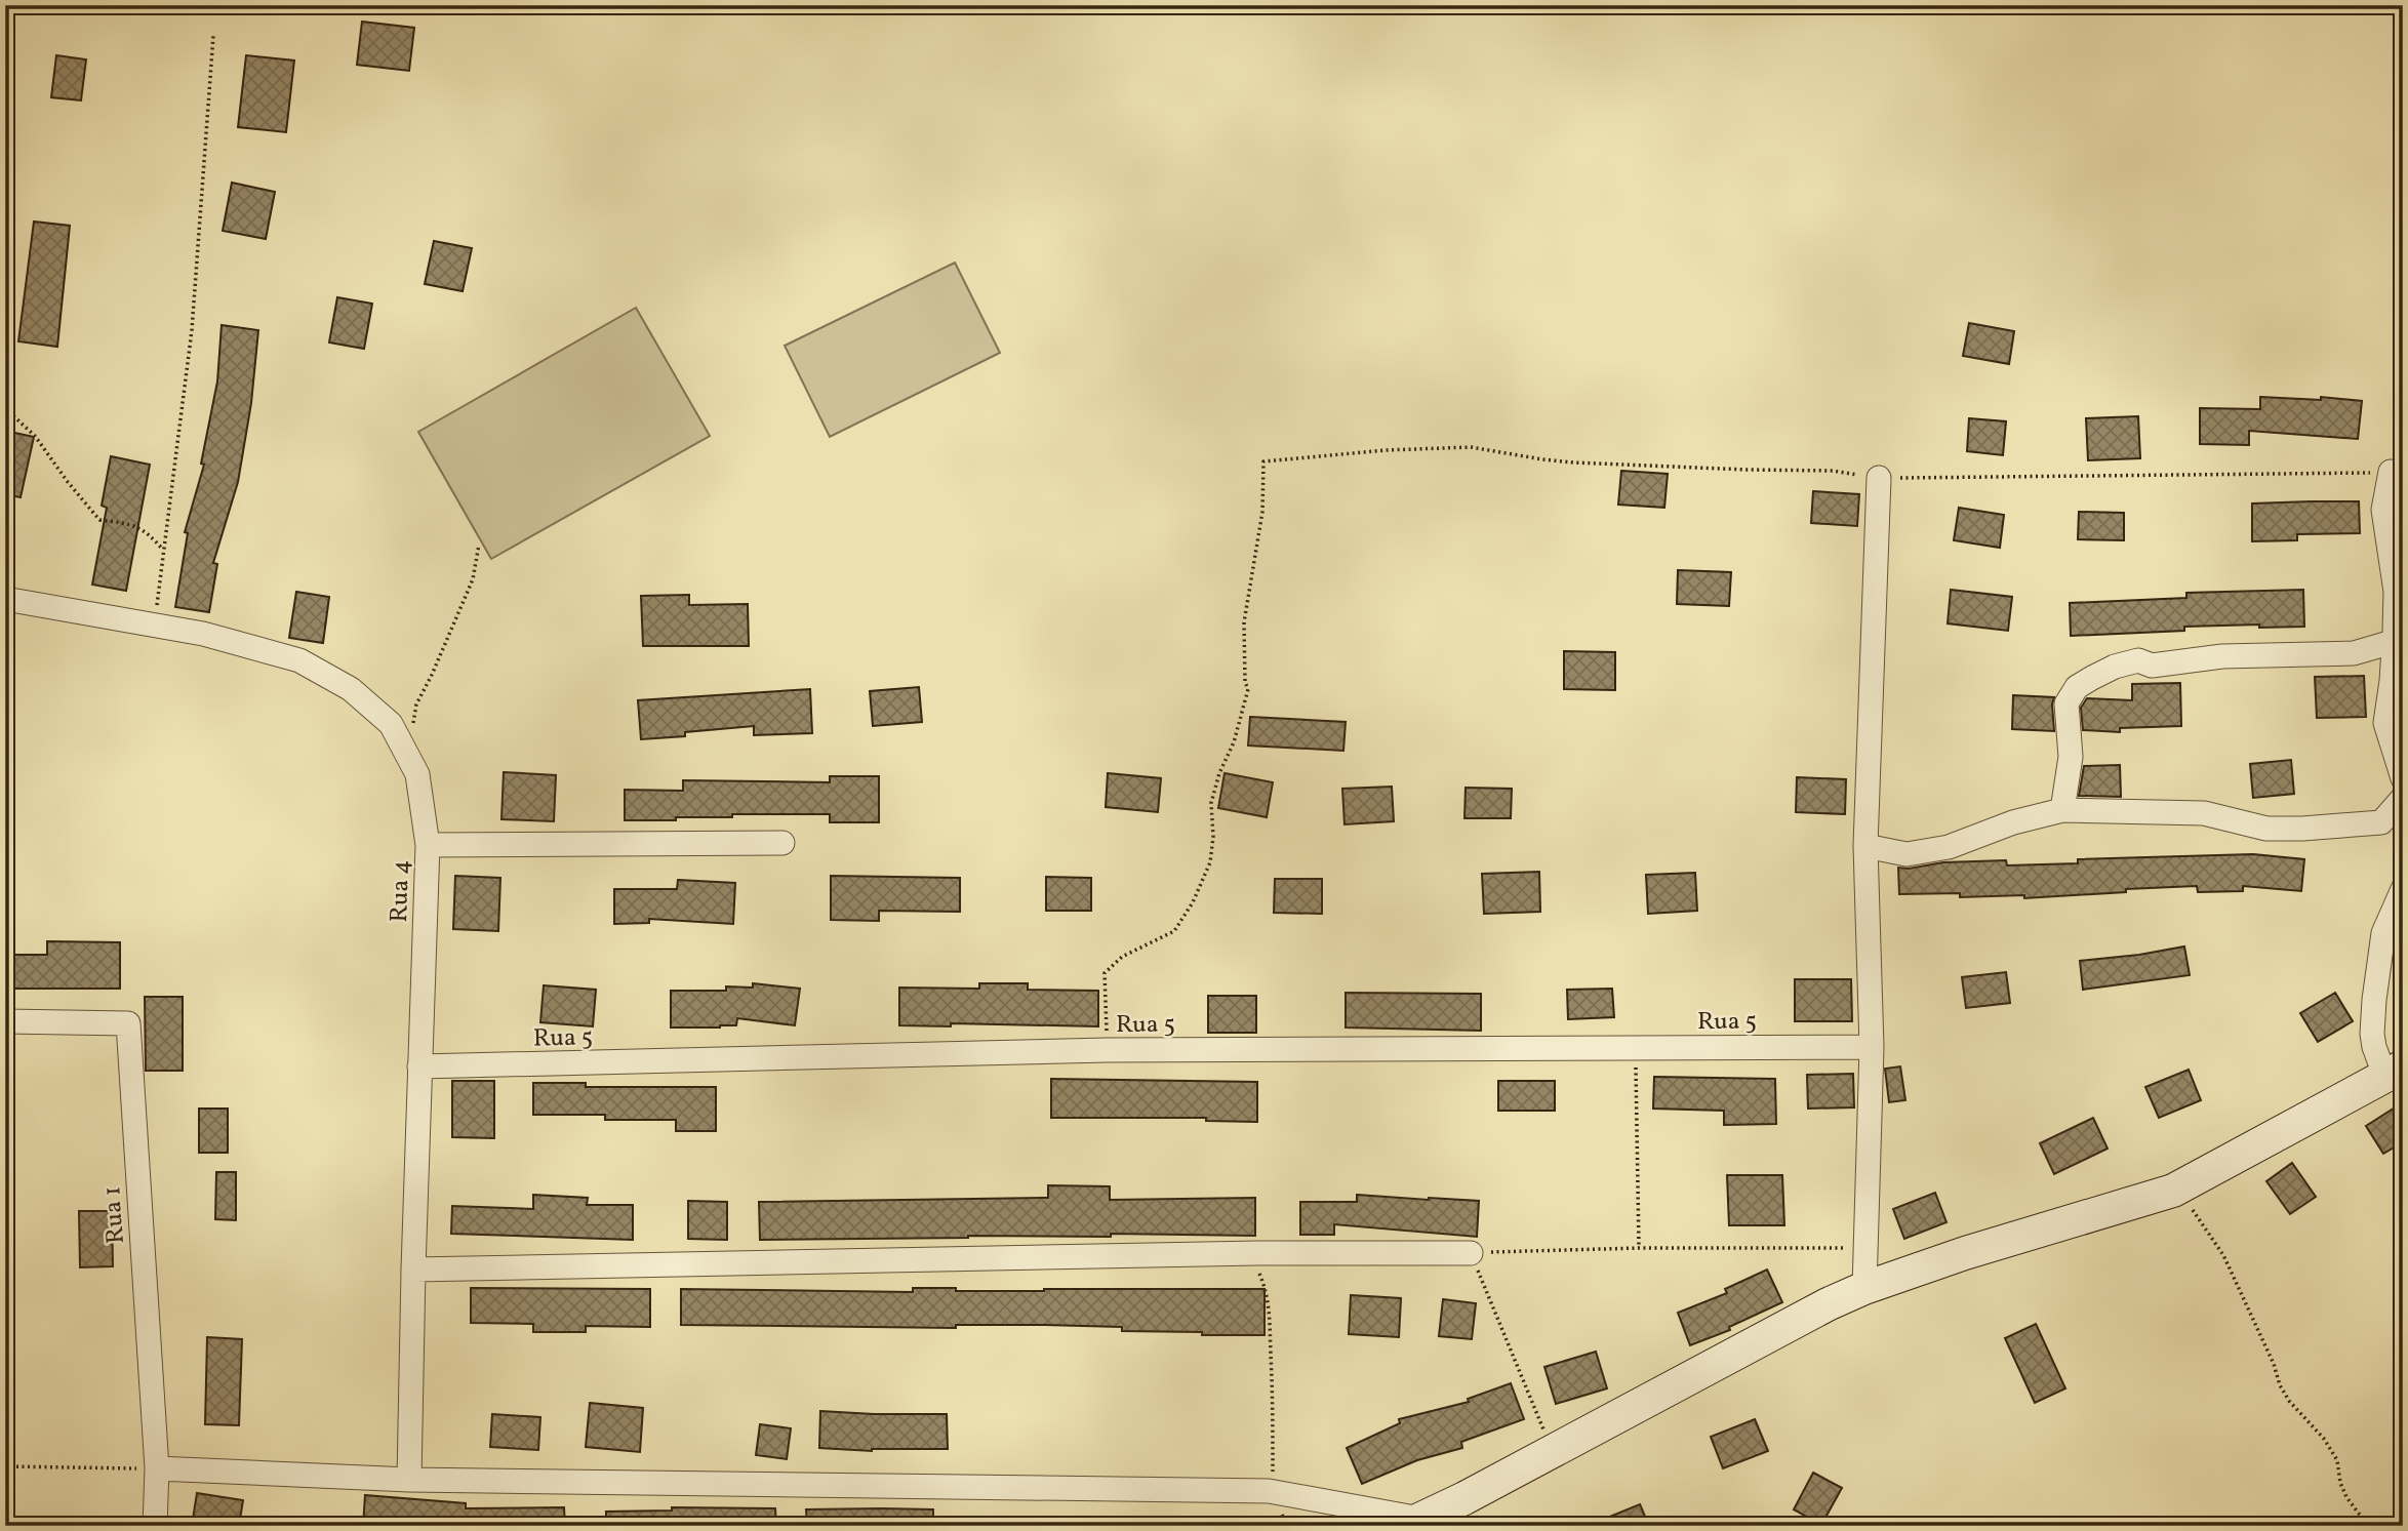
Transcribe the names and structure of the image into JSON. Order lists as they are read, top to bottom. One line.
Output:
{"streets":{"street":["Rua 4","Rua 5","Rua 1"]},"crossings":[["Rua 4","Rua 5"]]}
